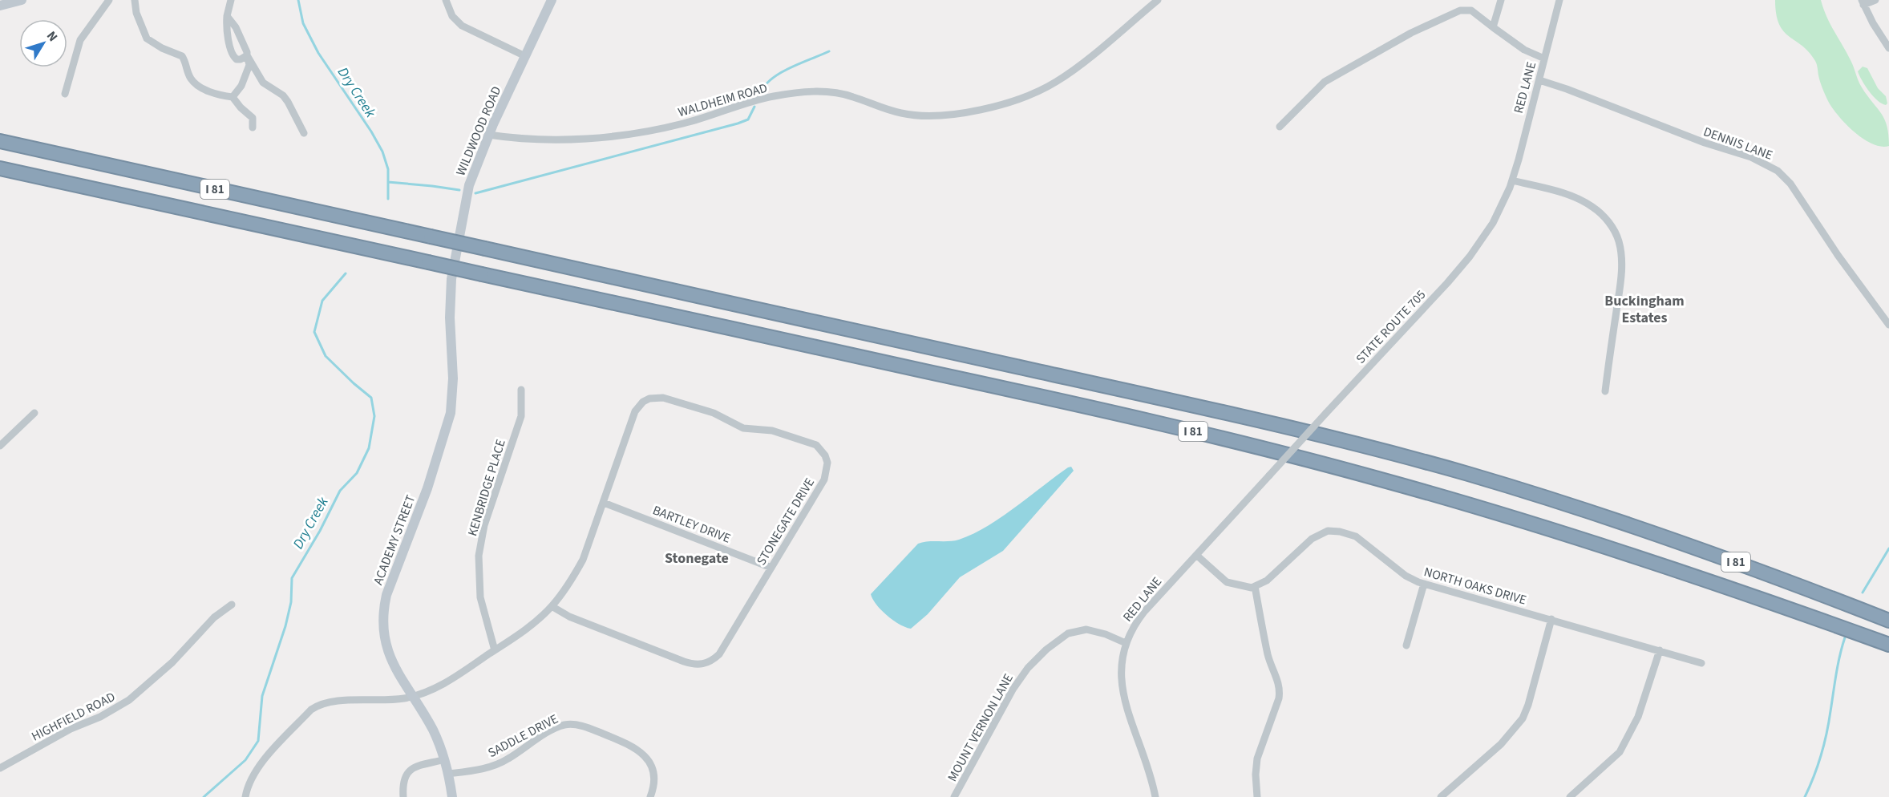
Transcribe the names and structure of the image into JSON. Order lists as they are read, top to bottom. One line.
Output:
{"streets":{"highway":["I 81"],"street":["RED LANE","WALDHEIM ROAD","WILDWOOD ROAD","DENNIS LANE","STATE ROUTE 705","KENBRIDGE PLACE","STONEGATE DRIVE","BARTLEY DRIVE","ACADEMY STREET","NORTH OAKS DRIVE","HIGHFIELD ROAD","MOUNT VERNON LANE","SADDLE DRIVE"]},"crossings":[["RED LANE","DENNIS LANE"],["RED LANE","STATE ROUTE 705"],["RED LANE","MOUNT VERNON LANE"],["WALDHEIM ROAD","WILDWOOD ROAD"],["WILDWOOD ROAD","ACADEMY STREET"],["KENBRIDGE PLACE","STONEGATE DRIVE"],["STONEGATE DRIVE","BARTLEY DRIVE"],["STONEGATE DRIVE","ACADEMY STREET"],["ACADEMY STREET","SADDLE DRIVE"]],"districts":["Buckingham Estates","Stonegate"],"water":["Dry Creek"],"north":"top right"}
